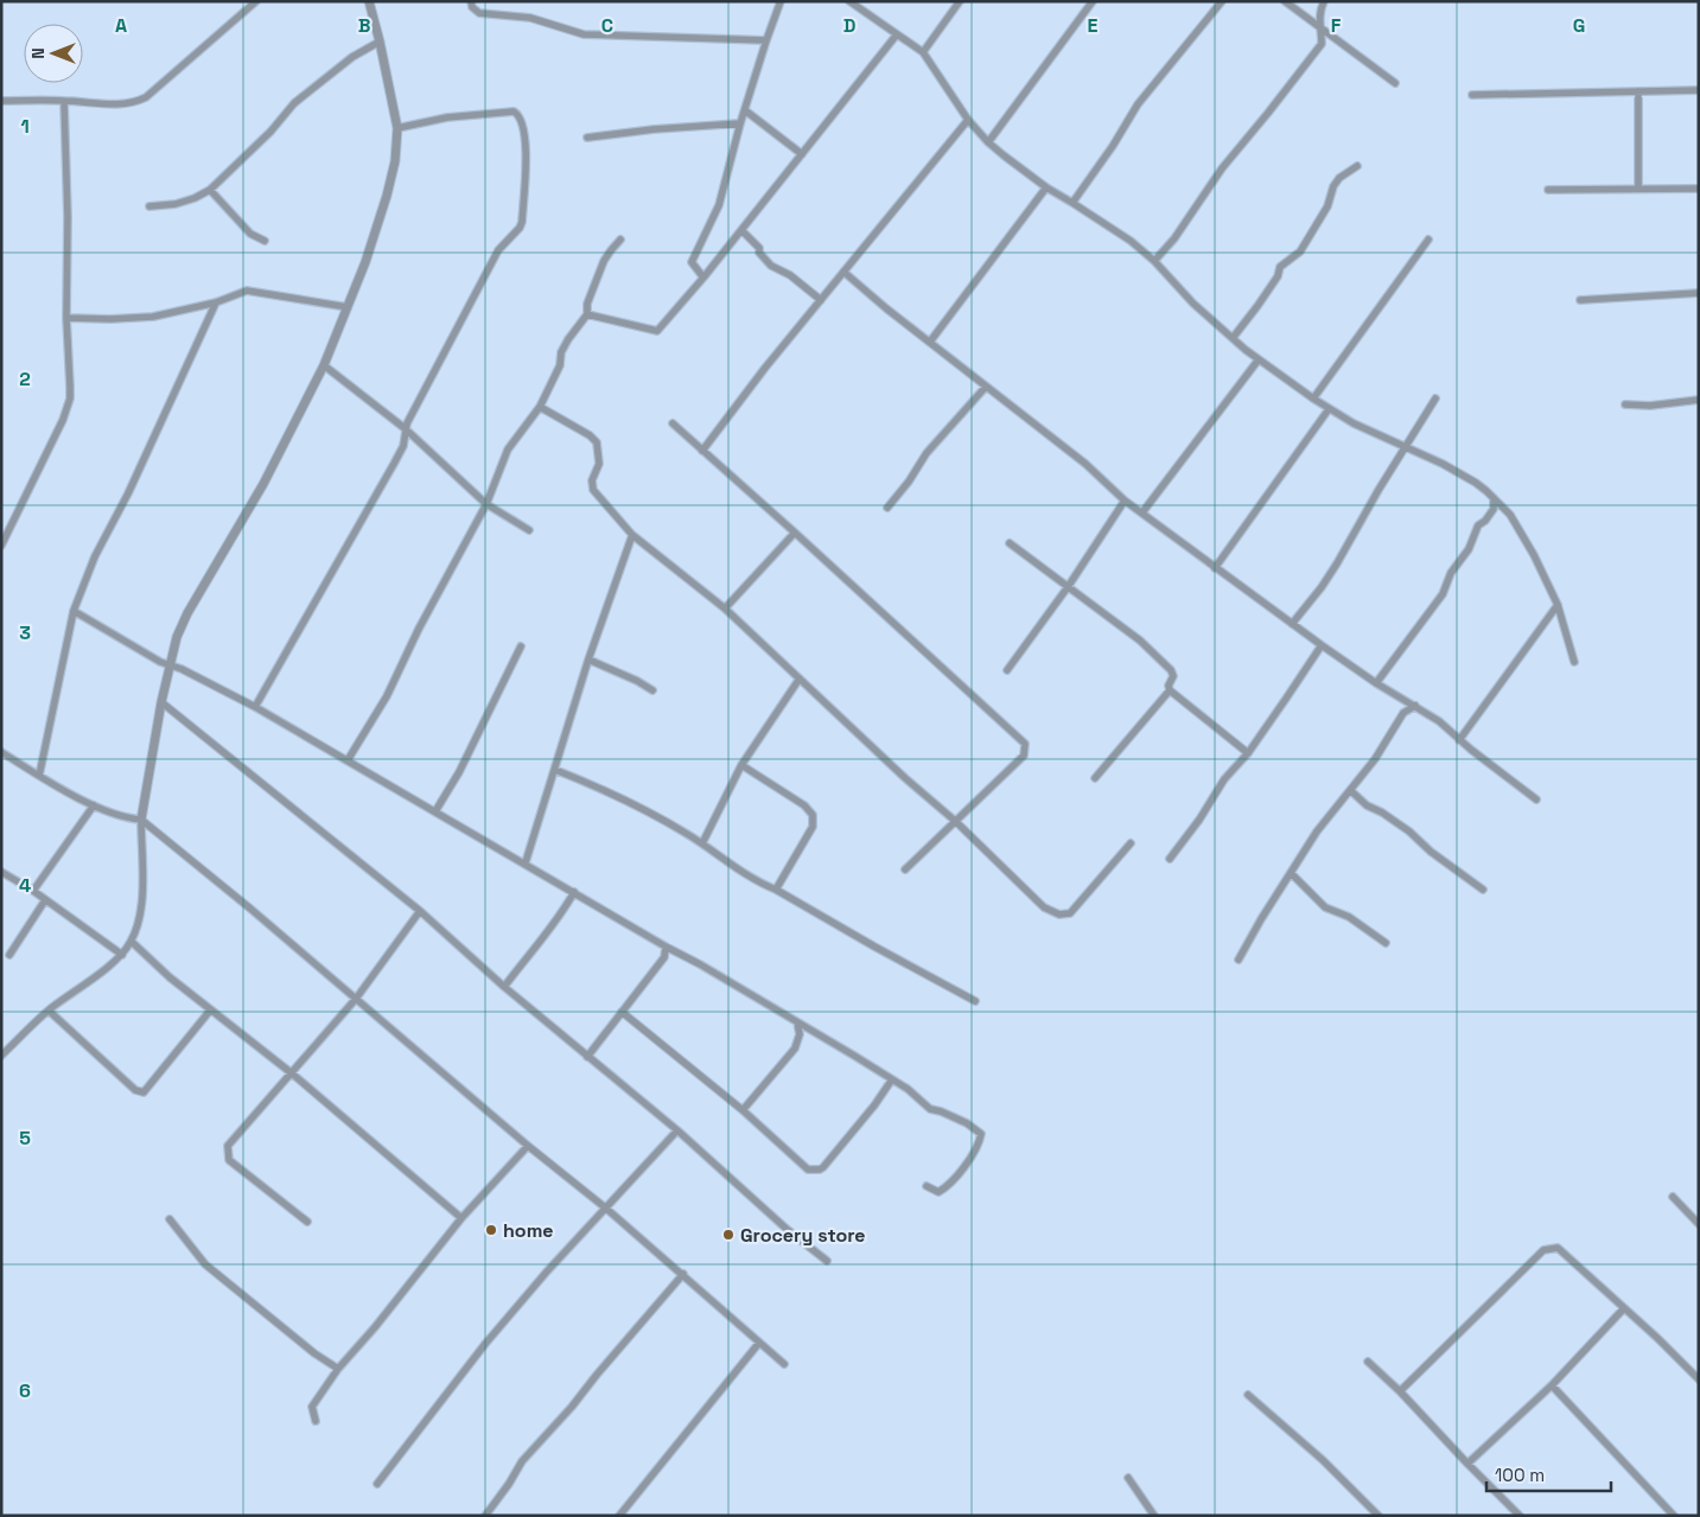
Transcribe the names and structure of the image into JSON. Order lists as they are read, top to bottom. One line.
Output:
{"places":["home","Grocery store"],"scale_bar":"100 m","north":"left","grid":{"columns":["A","B","C","D","E","F","G"],"rows":["1","2","3","4","5","6"]}}
